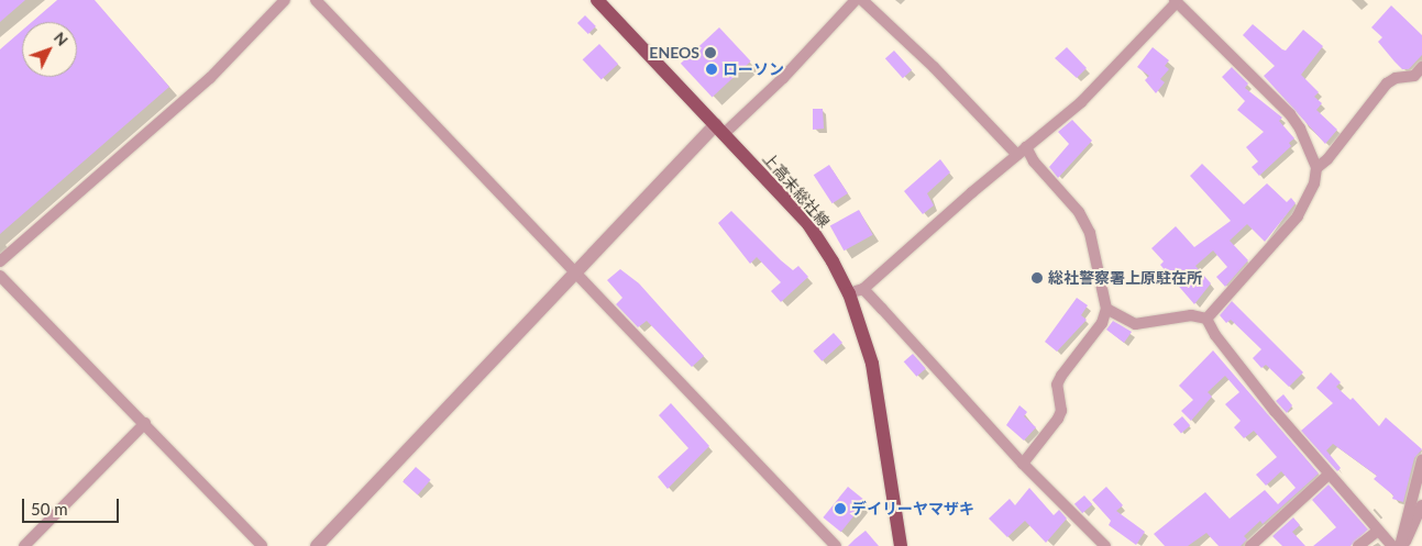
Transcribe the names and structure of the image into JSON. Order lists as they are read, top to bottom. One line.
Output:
{"streets":{"main road":["上高末総社線"]},"places":["ENEOS","ローソン","総社警察署上原駐在所","デイリーヤマザキ"],"scale_bar":"50 m","north":"top right"}
